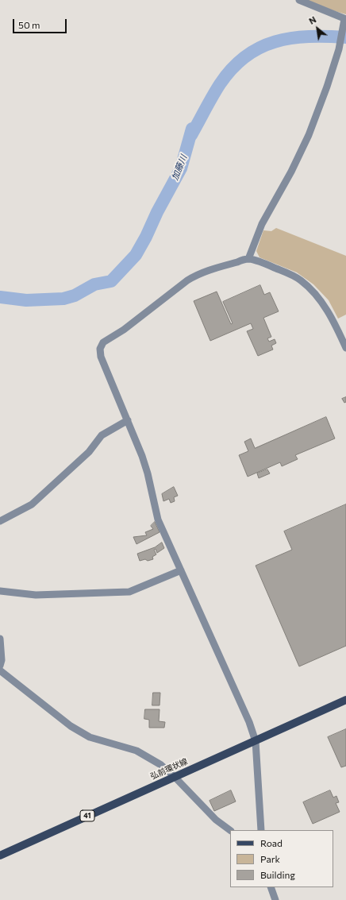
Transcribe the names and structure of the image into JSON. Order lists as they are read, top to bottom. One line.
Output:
{"streets":{"main road":["弘前環状線","41"]},"water":["加藤川"],"legend":["Road","Park","Building"],"scale_bar":"50 m","north":"top left"}
